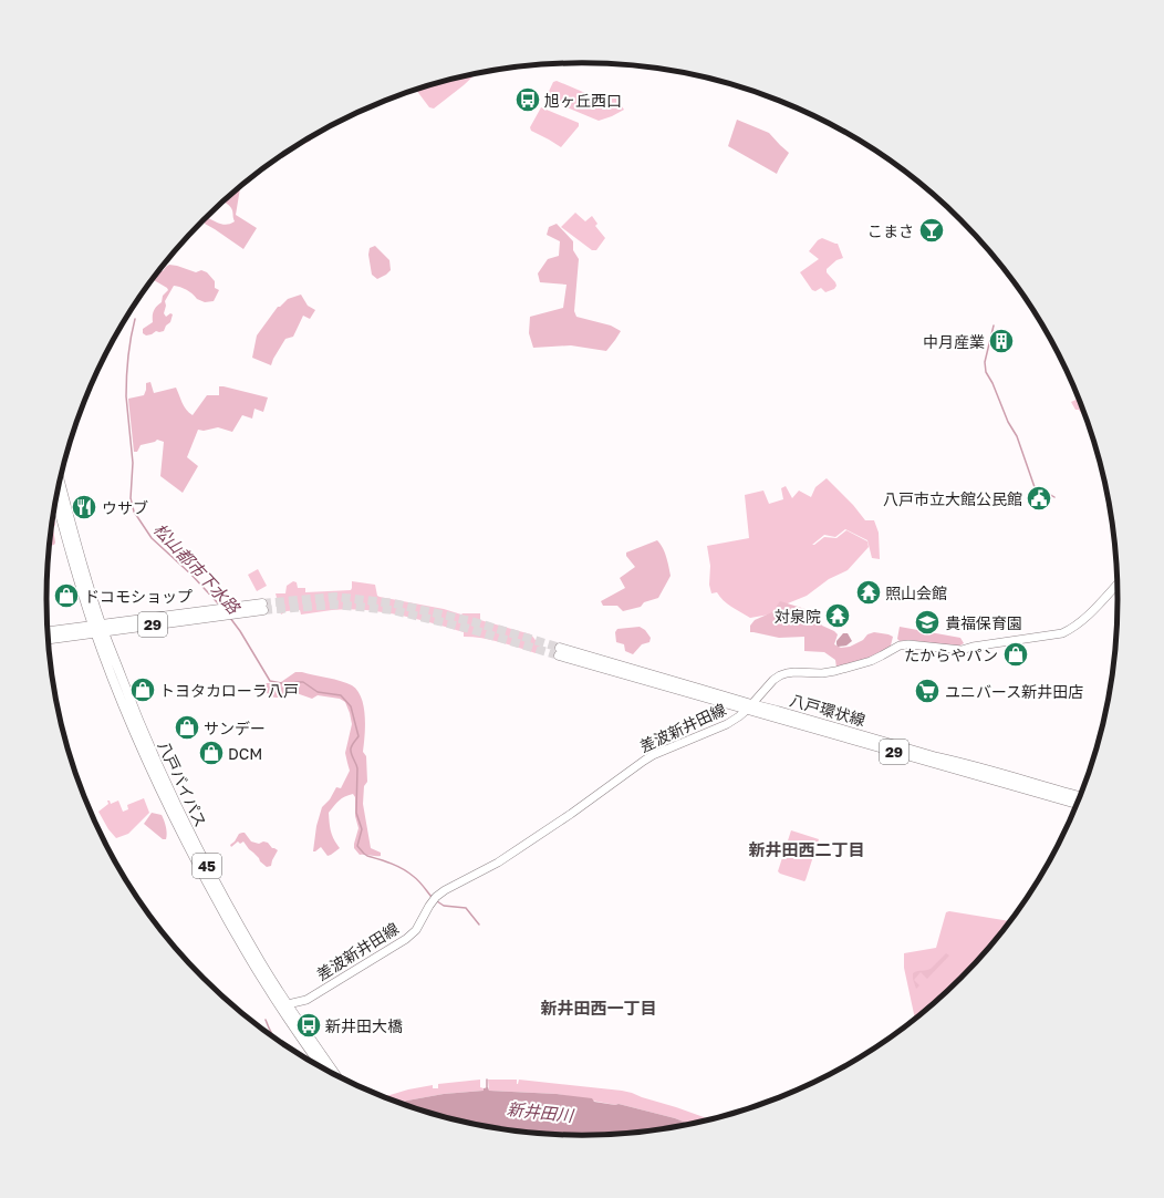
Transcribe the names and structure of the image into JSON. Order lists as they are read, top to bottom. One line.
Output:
{"streets":{"main road":["29","八戸環状線","差波新井田線","八戸バイパス","45"]},"crossings":[["29","八戸バイパス"],["八戸環状線","差波新井田線"],["差波新井田線","八戸バイパス"]],"districts":["新井田西二丁目","新井田西一丁目"],"water":["松山都市下水路","新井田川"],"places":{"bus stop":["旭ヶ丘西口","新井田大橋"],"bar":["こまさ"],"building":["中月産業"],"public building":["八戸市立大館公民館"],"restaurant":["ウサブ"],"temple":["照山会館","対泉院"],"shop":["ドコモショップ","たからやパン","トヨタカローラ八戸","サンデー","DCM"],"school or university":["貴福保育園"],"supermarket":["ユニバース新井田店"]}}
